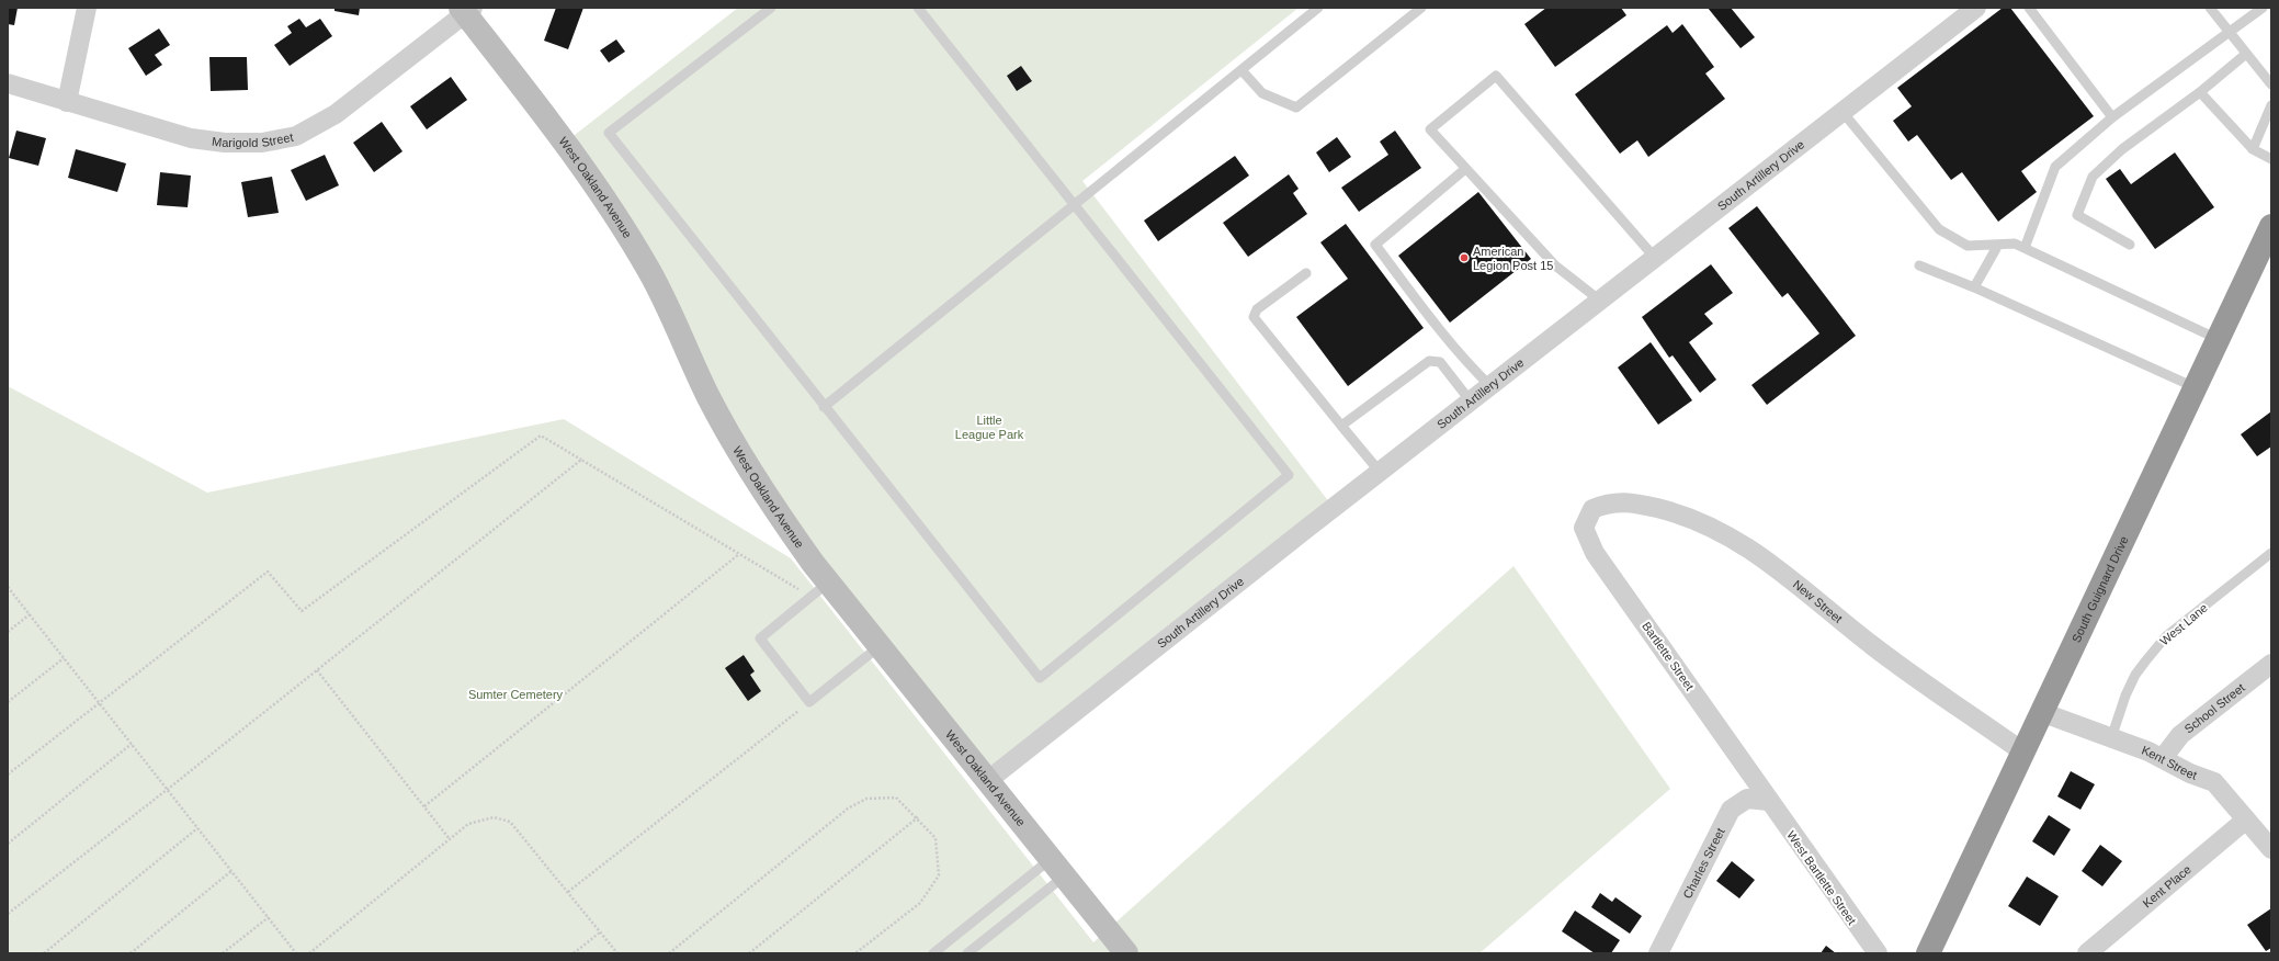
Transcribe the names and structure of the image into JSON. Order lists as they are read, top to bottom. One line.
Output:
{"streets":{"highway":["South Guignard Drive"],"street":["Marigold Street","South Artillery Drive","West Oakland Avenue","New Street","Bartlette Street","School Street","Kent Street","Charles Street","West Bartlette Street","Kent Place"],"lane":["West Lane"]},"crossings":[["Marigold Street","West Oakland Avenue"],["South Artillery Drive","West Oakland Avenue"],["South Guignard Drive","New Street"],["South Guignard Drive","Kent Street"],["New Street","Bartlette Street"],["West Lane","Kent Street"],["Bartlette Street","Charles Street"],["Bartlette Street","West Bartlette Street"],["School Street","Kent Street"],["Kent Street","Kent Place"],["Charles Street","West Bartlette Street"]],"parks":["Little League Park","Sumter Cemetery"],"places":["American Legion Post 15"]}
